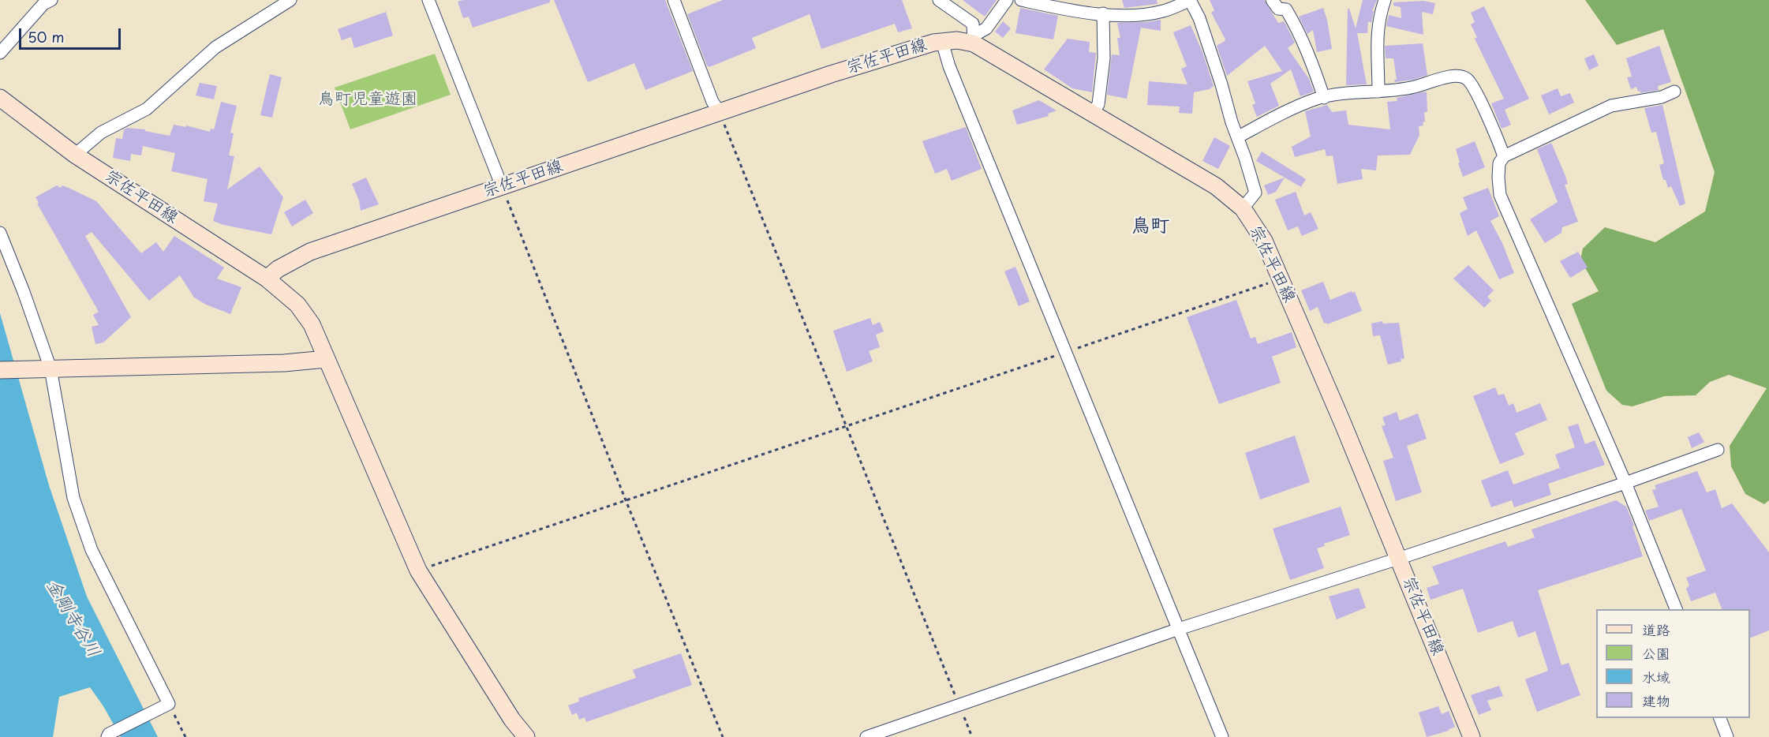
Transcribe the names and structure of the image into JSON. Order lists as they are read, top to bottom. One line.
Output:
{"streets":{"main road":["宗佐平田線"]},"districts":["鳥町"],"water":["金剛寺谷川"],"parks":["鳥町児童遊園"],"legend":["道路","公園","水域","建物"],"scale_bar":"50 m"}
